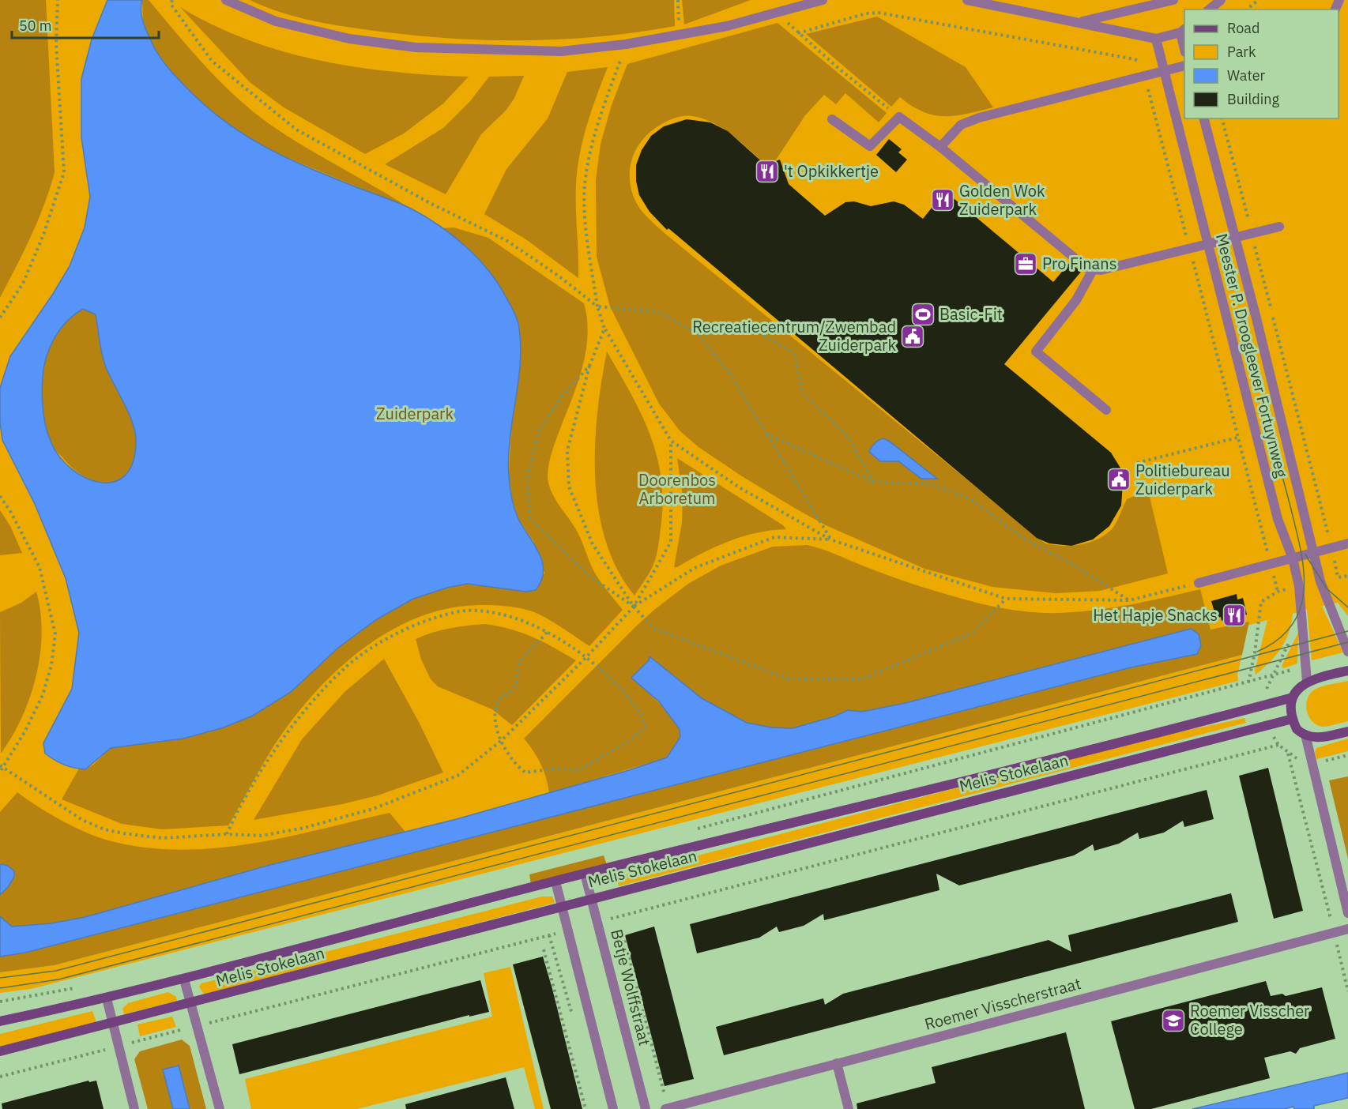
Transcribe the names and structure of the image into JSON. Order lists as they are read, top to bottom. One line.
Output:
{"streets":{"street":["Meester P. Droogleever Fortuynweg","Melis Stokelaan","Betje Wolffstraat","Roemer Visscherstraat"]},"crossings":[["Melis Stokelaan","Betje Wolffstraat"]],"parks":["Zuiderpark","Doorenbos Arboretum"],"places":{"restaurant":["'t Opkikkertje","Golden Wok Zuiderpark","Het Hapje Snacks"],"office":["Pro Finans"],"sports":["Basic-Fit"],"public building":["Recreatiecentrum/Zwembad Zuiderpark","Politiebureau Zuiderpark"],"school or university":["Roemer Visscher College"]},"legend":["Road","Park","Water","Building"],"scale_bar":"50 m"}
